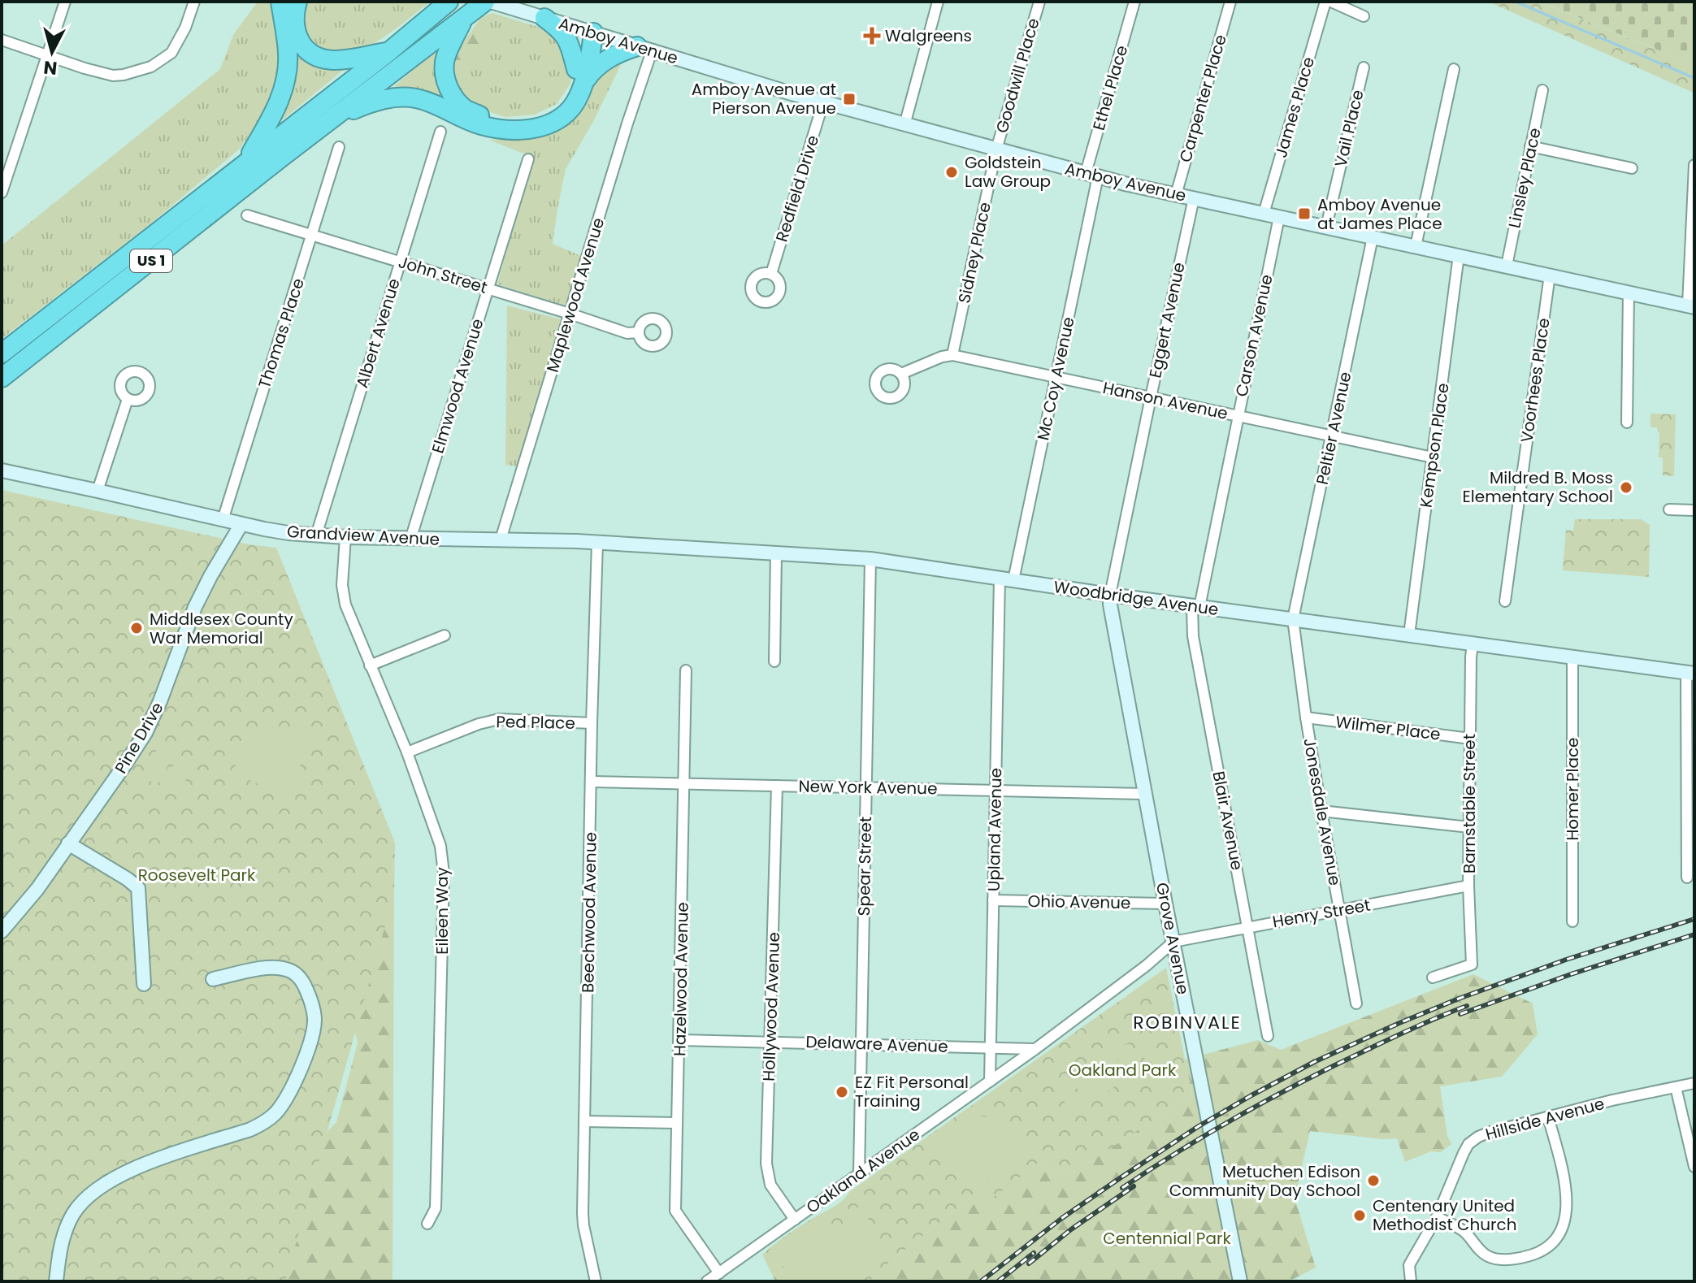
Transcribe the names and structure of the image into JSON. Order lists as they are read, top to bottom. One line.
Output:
{"streets":{"highway":["US 1"],"street":["Amboy Avenue","Goodwill Place","Ethel Place","Carpenter Place","James Place","Vail Place","Linsley Place","Redfield Drive","Sidney Place","John Street","Maplewood Avenue","Eggert Avenue","Thomas Place","Albert Avenue","Carson Avenue","Mc Coy Avenue","Voorhees Place","Elmwood Avenue","Hanson Avenue","Peltier Avenue","Kempson Place","Grandview Avenue","Woodbridge Avenue","Ped Place","Wilmer Place","Pine Drive","New York Avenue","Homer Place","Barnstable Street","Jonesdale Avenue","Blair Avenue","Upland Avenue","Spear Street","Ohio Avenue","Eileen Way","Beechwood Avenue","Henry Street","Grove Avenue","Hazelwood Avenue","Hollywood Avenue","Delaware Avenue","Hillside Avenue","Oakland Avenue"]},"crossings":[["Amboy Avenue","Goodwill Place"],["Amboy Avenue","Ethel Place"],["Amboy Avenue","Carpenter Place"],["Amboy Avenue","James Place"],["Amboy Avenue","Vail Place"],["Amboy Avenue","Linsley Place"],["Amboy Avenue","Redfield Drive"],["Amboy Avenue","Sidney Place"],["Amboy Avenue","Maplewood Avenue"],["Amboy Avenue","Eggert Avenue"],["Amboy Avenue","Carson Avenue"],["Amboy Avenue","Mc Coy Avenue"],["Amboy Avenue","Voorhees Place"],["Amboy Avenue","Peltier Avenue"],["Amboy Avenue","Kempson Place"],["Goodwill Place","Sidney Place"],["Ethel Place","Mc Coy Avenue"],["Sidney Place","Hanson Avenue"],["John Street","Maplewood Avenue"],["John Street","Thomas Place"],["John Street","Albert Avenue"],["John Street","Elmwood Avenue"],["Maplewood Avenue","Grandview Avenue"],["Eggert Avenue","Hanson Avenue"],["Eggert Avenue","Woodbridge Avenue"],["Eggert Avenue","Grove Avenue"],["Thomas Place","Grandview Avenue"],["Albert Avenue","Grandview Avenue"],["Carson Avenue","Hanson Avenue"],["Carson Avenue","Woodbridge Avenue"],["Carson Avenue","Blair Avenue"],["Mc Coy Avenue","Hanson Avenue"],["Mc Coy Avenue","Woodbridge Avenue"],["Mc Coy Avenue","Upland Avenue"],["Elmwood Avenue","Grandview Avenue"],["Hanson Avenue","Peltier Avenue"],["Hanson Avenue","Kempson Place"],["Peltier Avenue","Woodbridge Avenue"],["Peltier Avenue","Jonesdale Avenue"],["Kempson Place","Woodbridge Avenue"],["Grandview Avenue","Woodbridge Avenue"],["Grandview Avenue","Pine Drive"],["Grandview Avenue","Eileen Way"],["Woodbridge Avenue","Homer Place"],["Woodbridge Avenue","Barnstable Street"],["Woodbridge Avenue","Jonesdale Avenue"],["Woodbridge Avenue","Blair Avenue"],["Woodbridge Avenue","Upland Avenue"],["Woodbridge Avenue","Spear Street"],["Woodbridge Avenue","Beechwood Avenue"],["Woodbridge Avenue","Grove Avenue"],["Ped Place","Eileen Way"],["Ped Place","Beechwood Avenue"],["Wilmer Place","Barnstable Street"],["Wilmer Place","Jonesdale Avenue"],["New York Avenue","Upland Avenue"],["New York Avenue","Spear Street"],["New York Avenue","Beechwood Avenue"],["New York Avenue","Grove Avenue"],["New York Avenue","Hazelwood Avenue"],["New York Avenue","Hollywood Avenue"],["Barnstable Street","Henry Street"],["Jonesdale Avenue","Henry Street"],["Blair Avenue","Henry Street"],["Upland Avenue","Ohio Avenue"],["Upland Avenue","Delaware Avenue"],["Upland Avenue","Oakland Avenue"],["Spear Street","Delaware Avenue"],["Spear Street","Oakland Avenue"],["Ohio Avenue","Grove Avenue"],["Henry Street","Grove Avenue"],["Henry Street","Oakland Avenue"],["Grove Avenue","Oakland Avenue"],["Hazelwood Avenue","Delaware Avenue"],["Hazelwood Avenue","Oakland Avenue"],["Hollywood Avenue","Delaware Avenue"],["Hollywood Avenue","Oakland Avenue"],["Delaware Avenue","Oakland Avenue"]],"districts":["ROBINVALE"],"parks":["Roosevelt Park","Oakland Park","Centennial Park"],"places":{"health":["Walgreens"],"transit":["Amboy Avenue at Pierson Avenue","Amboy Avenue at James Place"],"other":["Goldstein Law Group","Mildred B. Moss Elementary School","Middlesex County War Memorial","EZ Fit Personal Training","Metuchen Edison Community Day School","Centenary United Methodist Church"]},"north":"bottom"}
